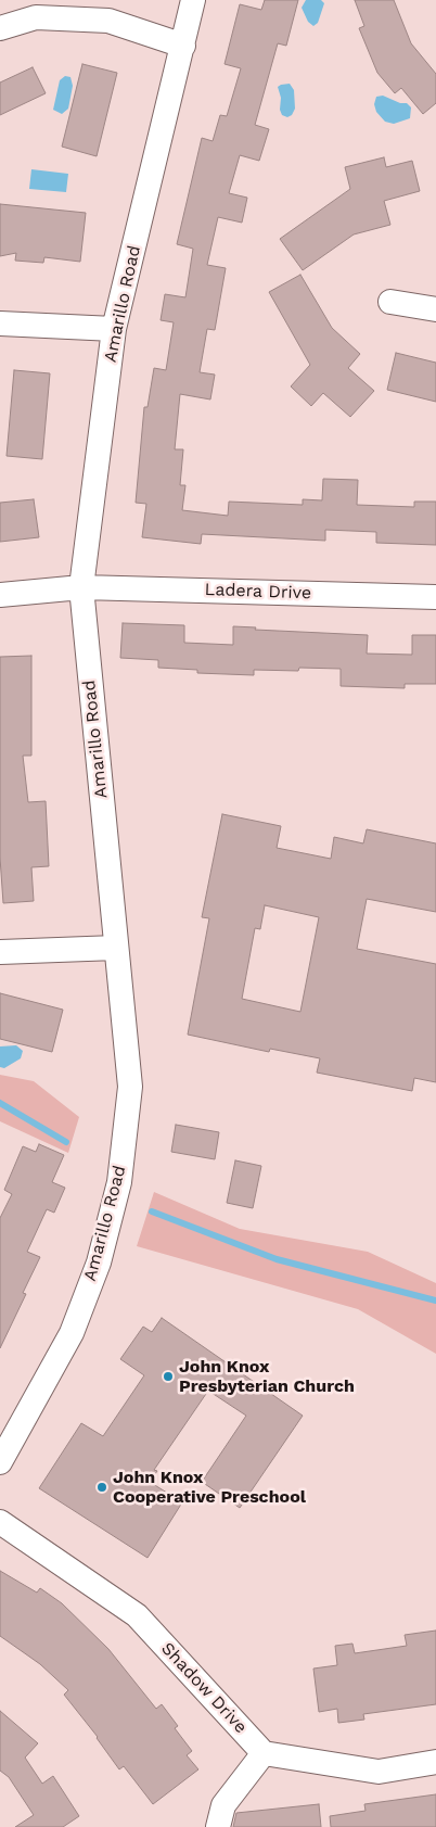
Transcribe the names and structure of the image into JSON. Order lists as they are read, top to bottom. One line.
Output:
{"streets":{"street":["Amarillo Road","Ladera Drive","Shadow Drive"]},"crossings":[["Amarillo Road","Ladera Drive"]],"places":["John Knox Presbyterian Church","John Knox Cooperative Preschool"]}
